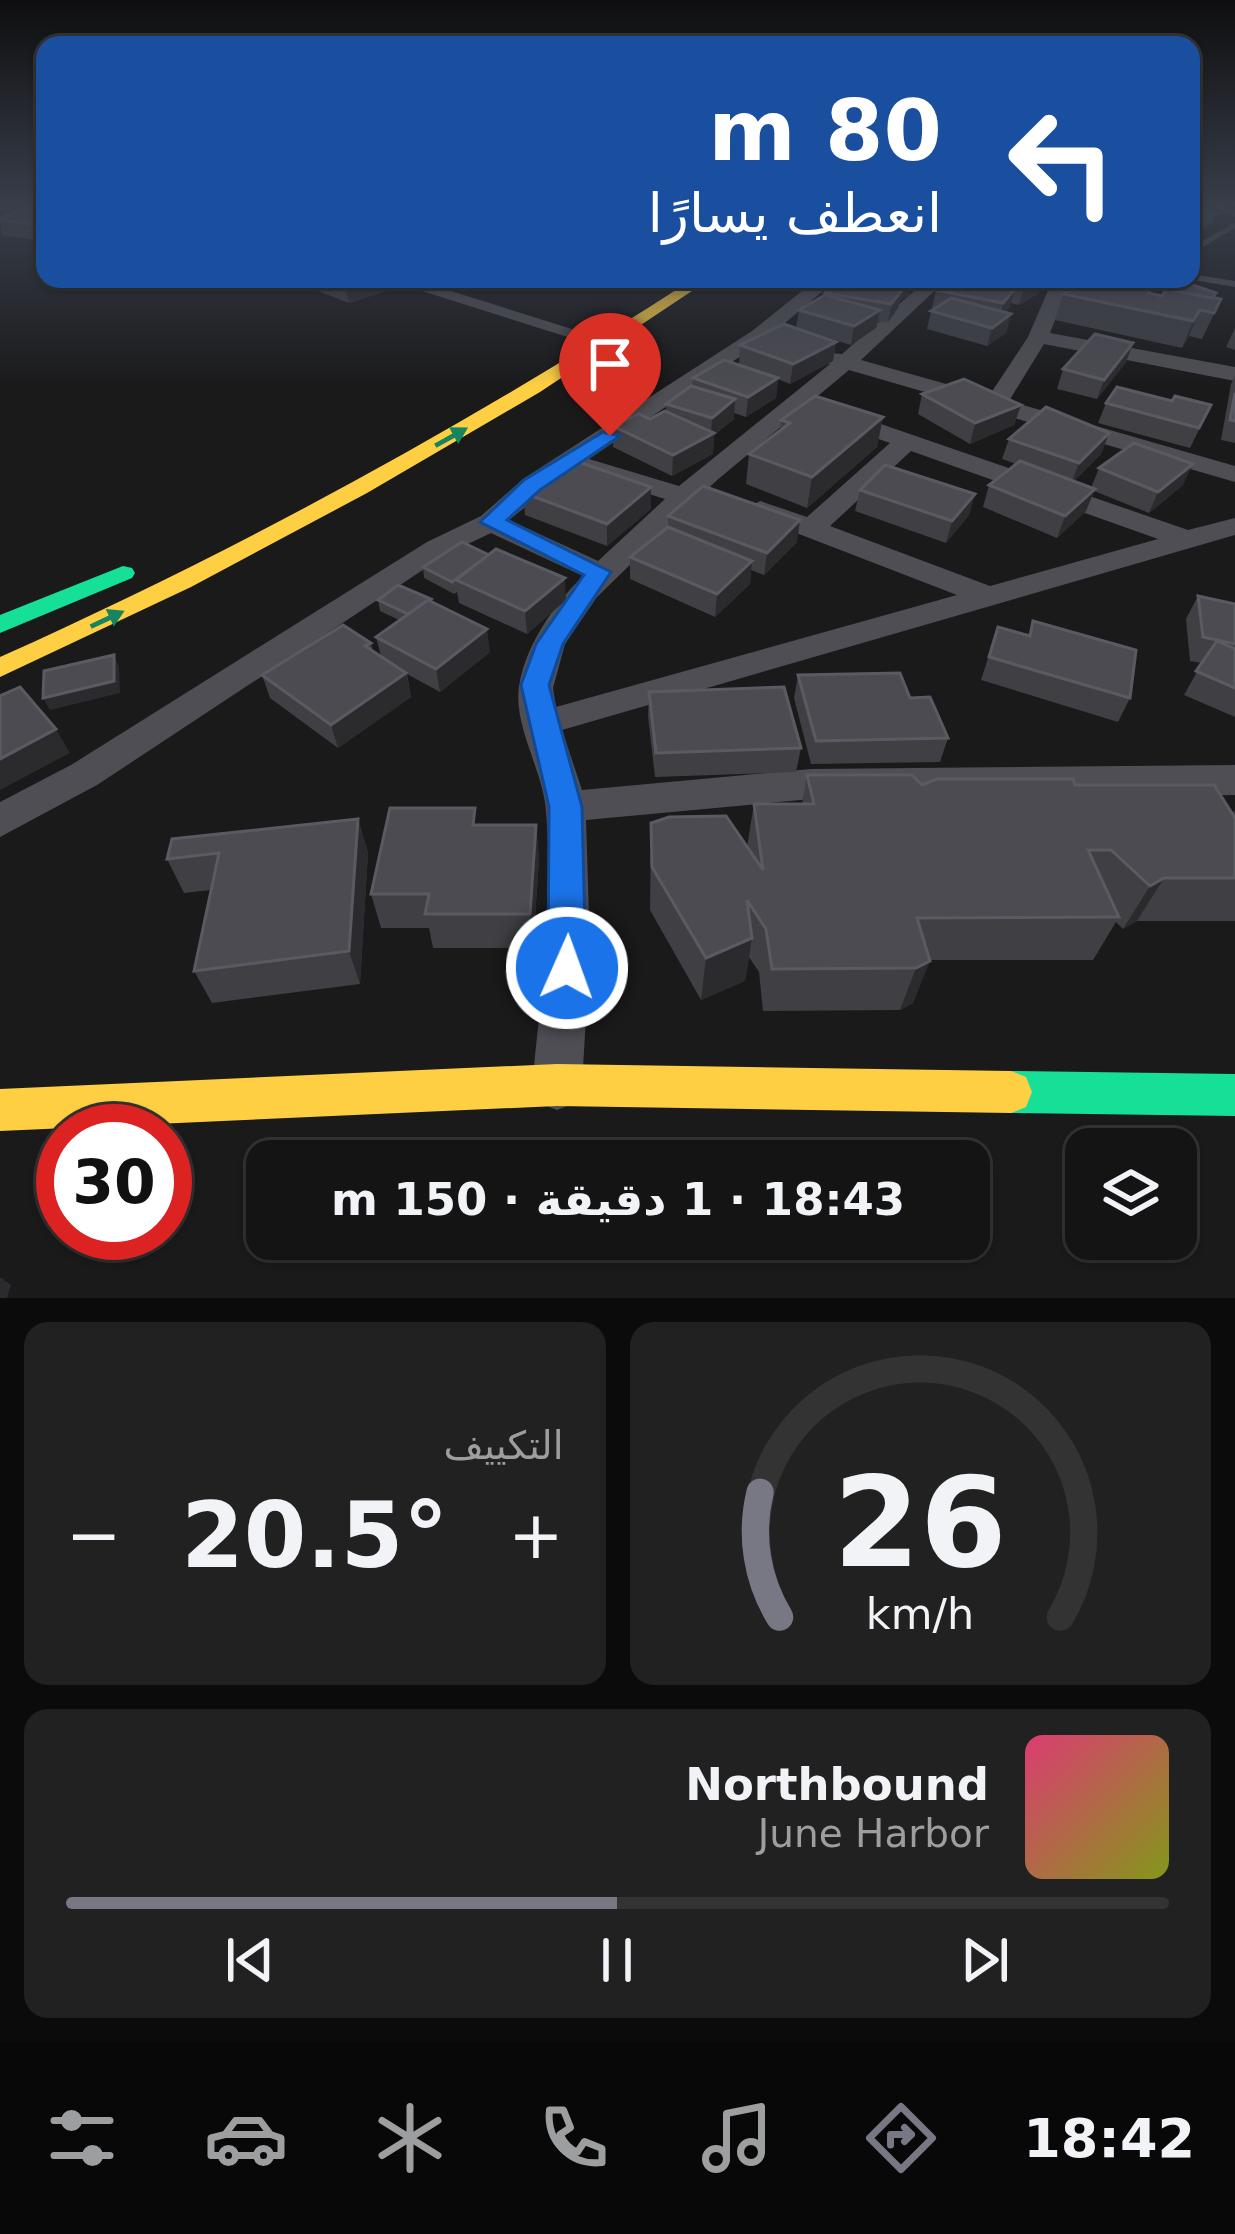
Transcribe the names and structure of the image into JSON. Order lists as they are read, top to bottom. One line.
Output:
{"page":{"turn":["80 m","انعطف يسارًا"],"limit":"30","trip":"18:43 · 1 دقيقة · 150 m","tile":"التكييف","heat":["−","20.5°","+"],"song":["Northbound","June Harbor"],"tabs":"18:42","gauge":["26","km/h"]}}
